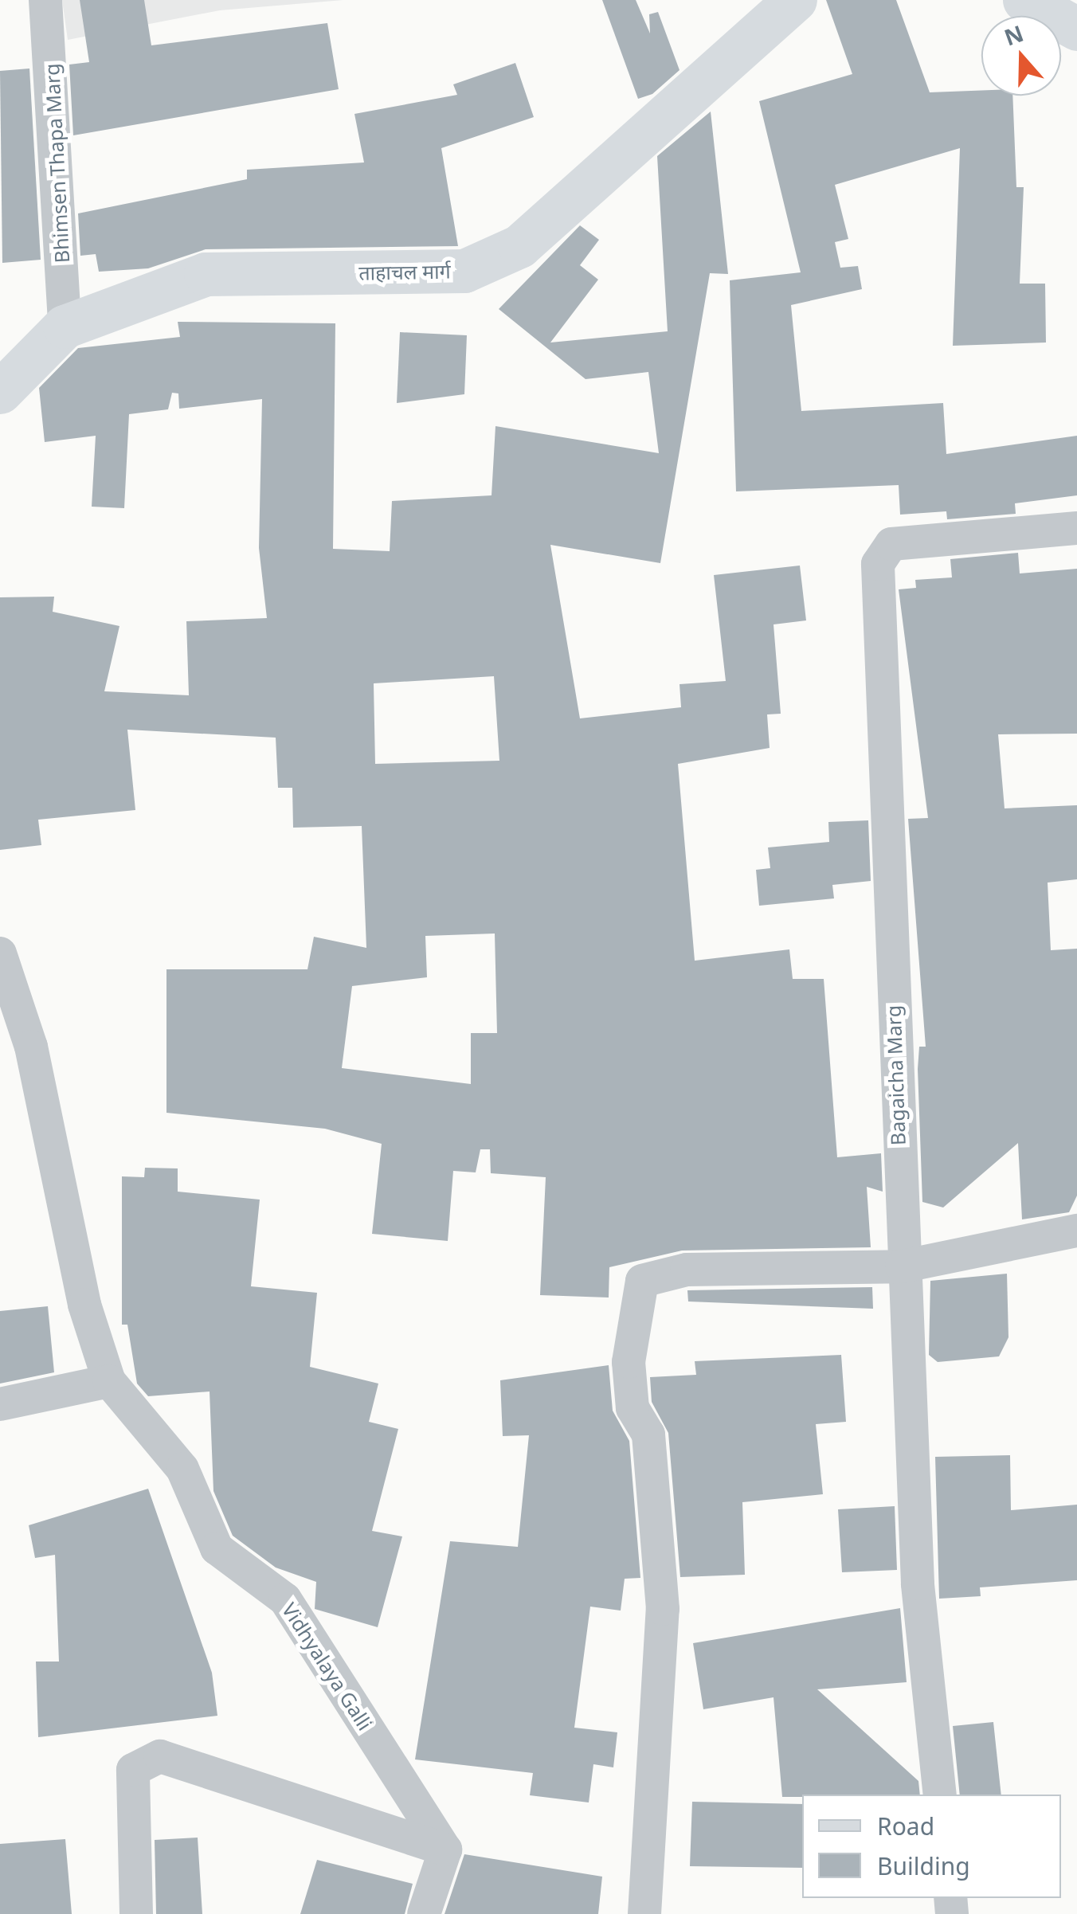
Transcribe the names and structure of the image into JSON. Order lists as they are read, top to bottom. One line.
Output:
{"streets":{"street":["Bhimsen Thapa Marg","ताहाचल मार्ग","Bagaicha Marg","Vidhyalaya Galli"]},"crossings":[["Bhimsen Thapa Marg","ताहाचल मार्ग"]],"legend":["Road","Building"],"north":"top"}
